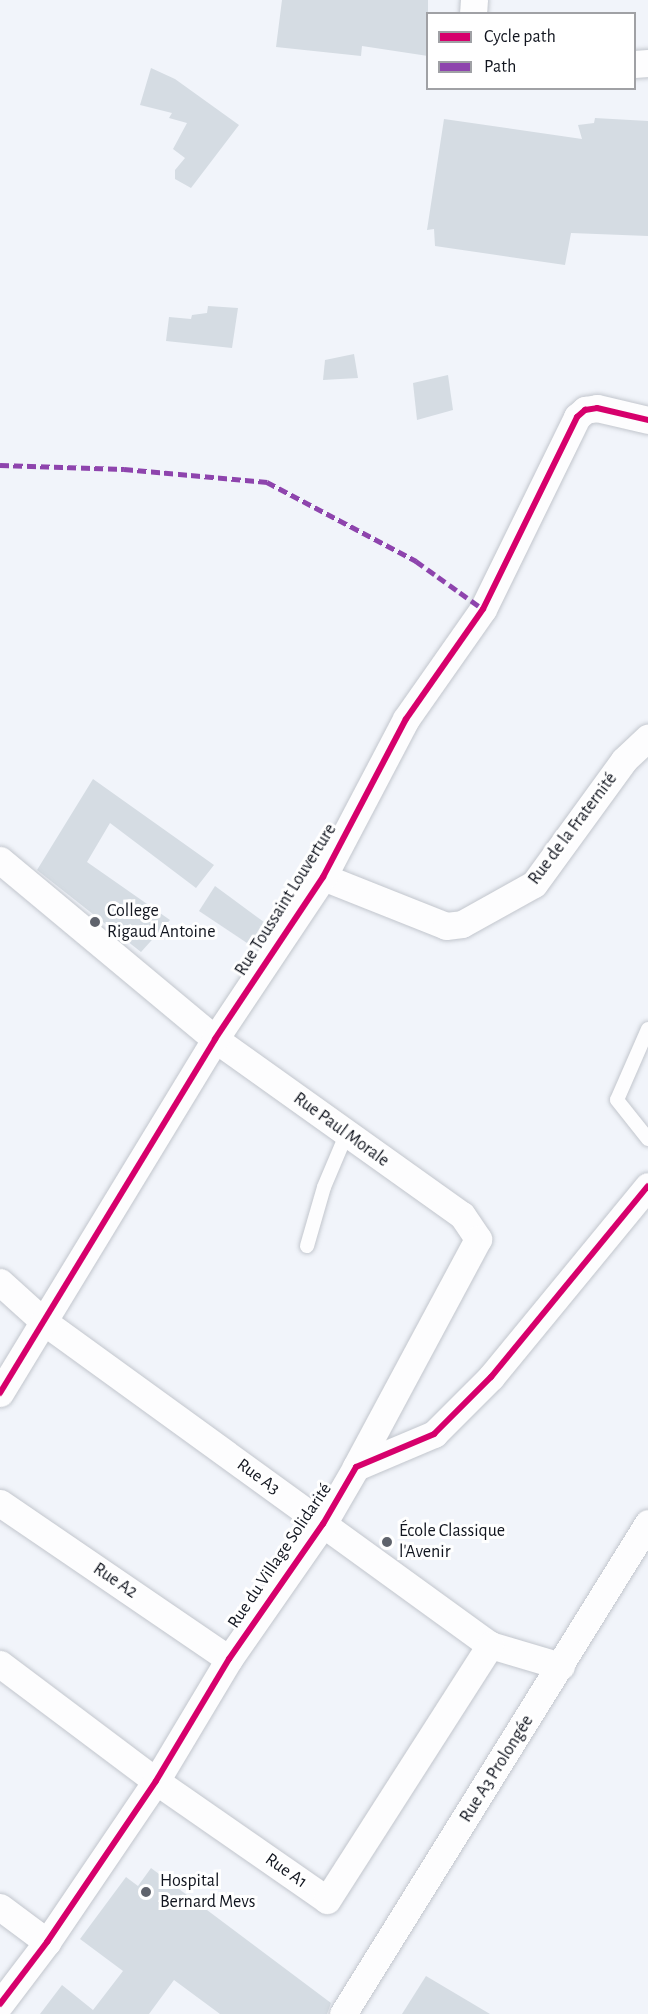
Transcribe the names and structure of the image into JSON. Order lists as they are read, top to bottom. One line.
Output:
{"streets":{"street":["Rue de la Fraternité","Rue Toussaint Louverture","Rue Paul Morale","Rue A3","Rue du Village Solidarité","Rue A2","Rue A3 Prolongée","Rue A1"]},"crossings":[["Rue de la Fraternité","Rue Toussaint Louverture"],["Rue Toussaint Louverture","Rue Paul Morale"],["Rue Toussaint Louverture","Rue A3"],["Rue Paul Morale","Rue du Village Solidarité"],["Rue A3","Rue du Village Solidarité"],["Rue A3","Rue A3 Prolongée"],["Rue A3","Rue A1"],["Rue du Village Solidarité","Rue A2"],["Rue du Village Solidarité","Rue A1"]],"places":["College Rigaud Antoine","École Classique l'Avenir","Hospital Bernard Mevs"],"legend":["Cycle path","Path"]}
